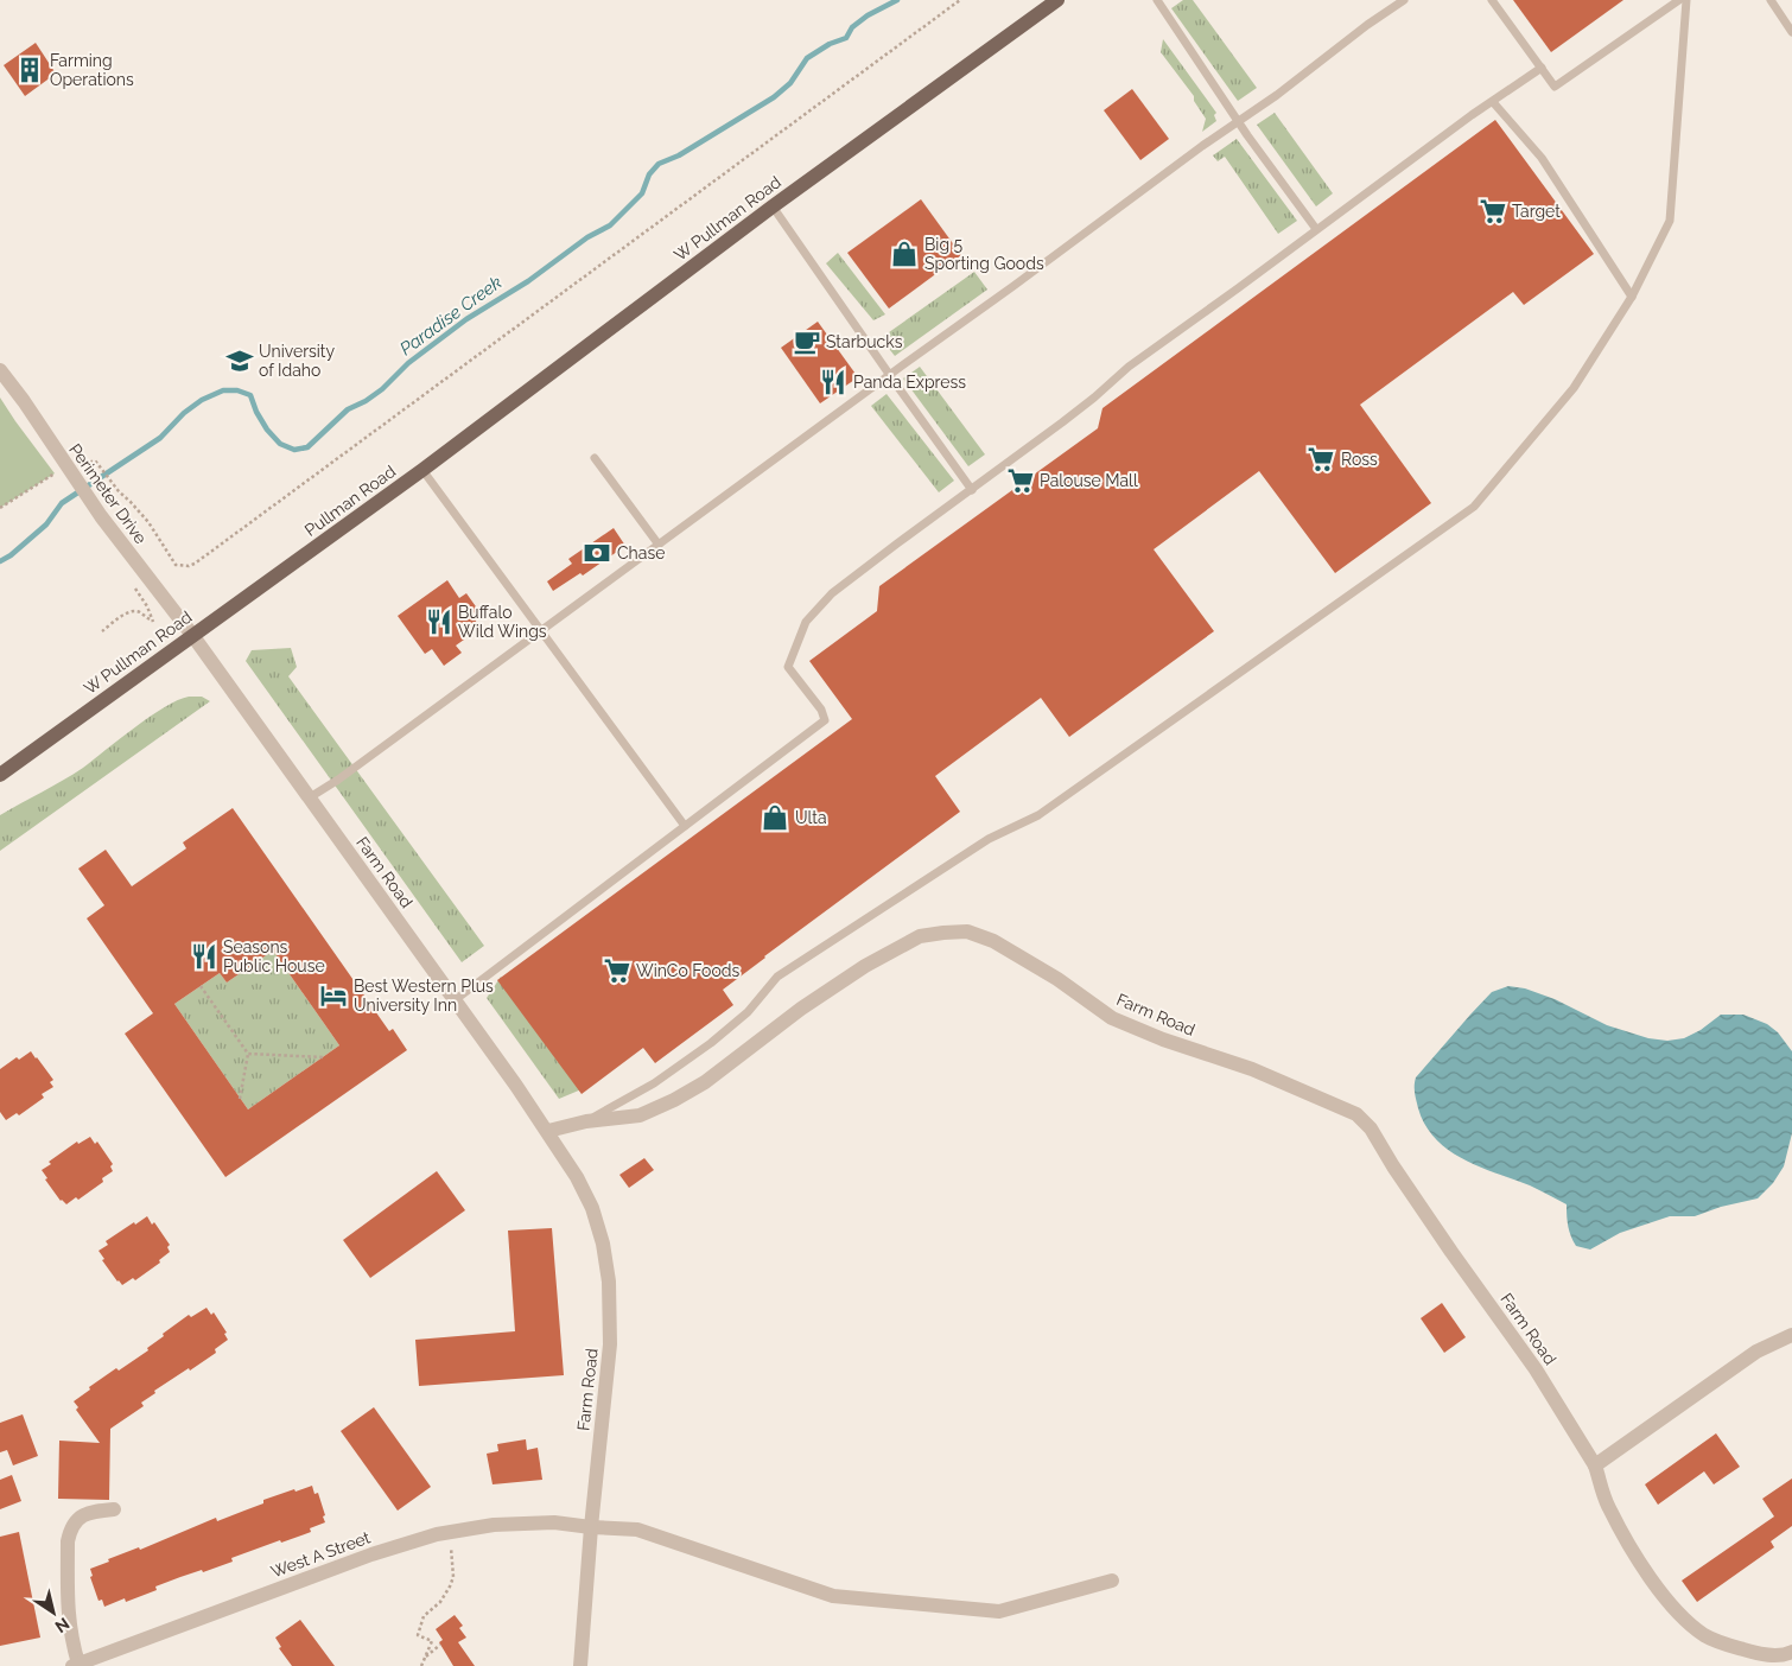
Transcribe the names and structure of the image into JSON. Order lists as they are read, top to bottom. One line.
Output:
{"streets":{"main road":["W Pullman Road","Pullman Road"],"street":["Perimeter Drive","Farm Road","West A Street"]},"crossings":[["W Pullman Road","Perimeter Drive"],["W Pullman Road","Pullman Road"],["W Pullman Road","Farm Road"],["Perimeter Drive","Farm Road"],["Farm Road","West A Street"]],"water":["Paradise Creek"],"places":{"building":["Farming Operations"],"supermarket":["Target","Ross","Palouse Mall","WinCo Foods"],"shop":["Big 5 Sporting Goods","Ulta"],"cafe":["Starbucks"],"school or university":["University of Idaho"],"restaurant":["Panda Express","Buffalo Wild Wings","Seasons Public House"],"bank":["Chase"],"hotel":["Best Western Plus University Inn"]},"north":"bottom right"}
